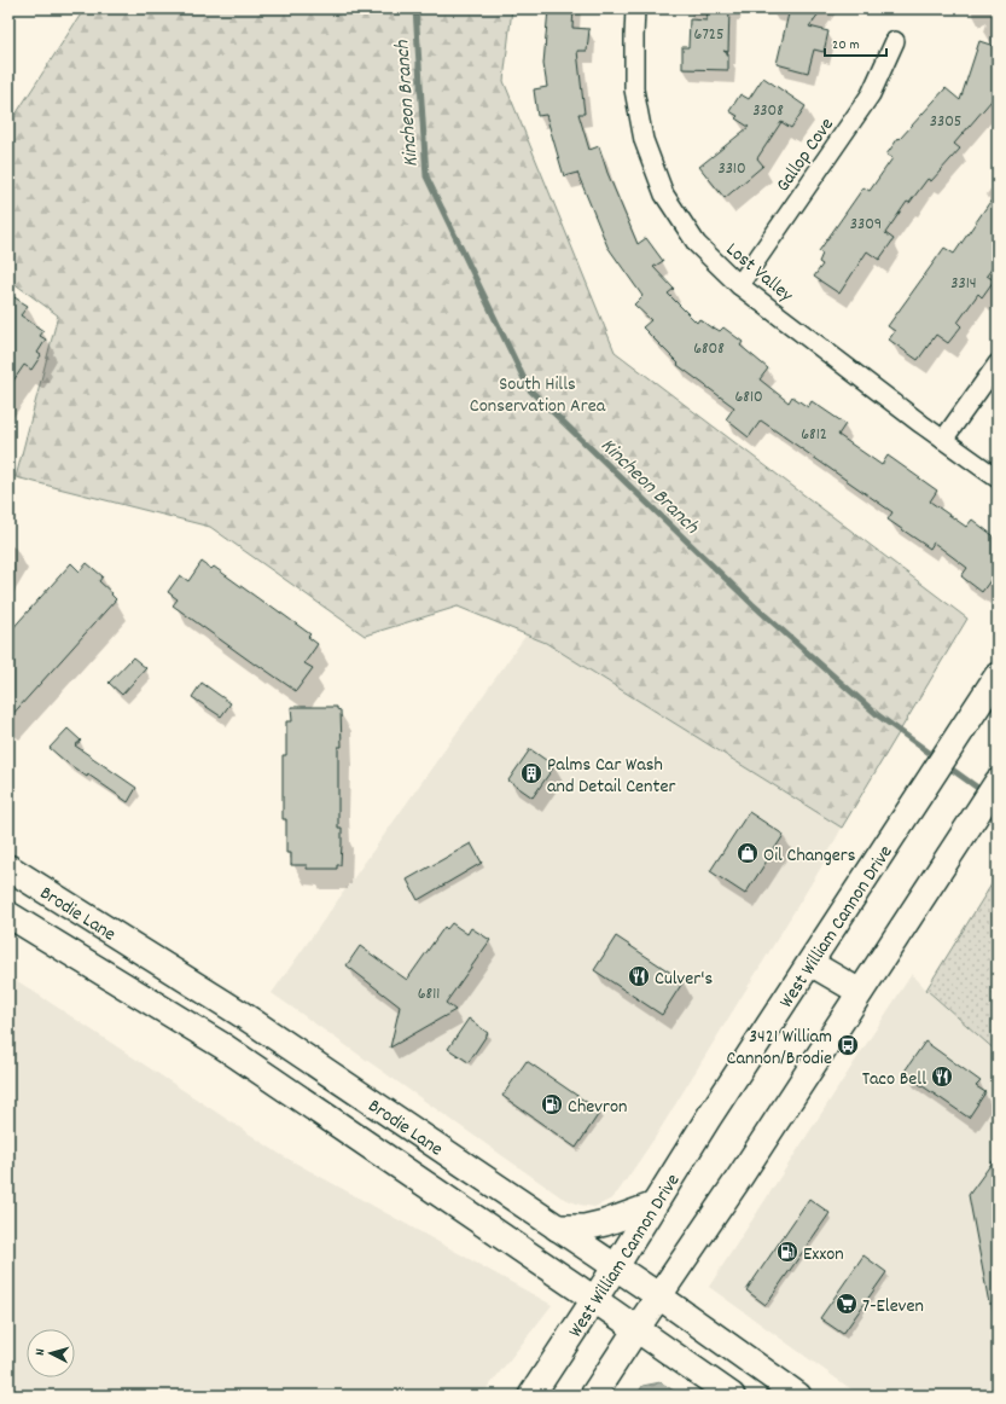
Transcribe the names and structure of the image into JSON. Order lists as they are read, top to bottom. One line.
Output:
{"streets":{"main road":["Brodie Lane","West William Cannon Drive"],"street":["Gallop Cove","Lost Valley"]},"crossings":[["Gallop Cove","Lost Valley"],["Brodie Lane","West William Cannon Drive"]],"water":["Kincheon Branch"],"parks":["South Hills Conservation Area"],"places":{"building":["Palms Car Wash and Detail Center"],"shop":["Oil Changers"],"restaurant":["Culver's","Taco Bell"],"bus stop":["3421 William Cannon/Brodie"],"fuel station":["Chevron","Exxon"],"supermarket":["7-Eleven"]},"house_numbers":["6725","3308","3305","3310","3309","3314","6808","6810","6812","6811"],"scale_bar":"20 m","north":"left"}
